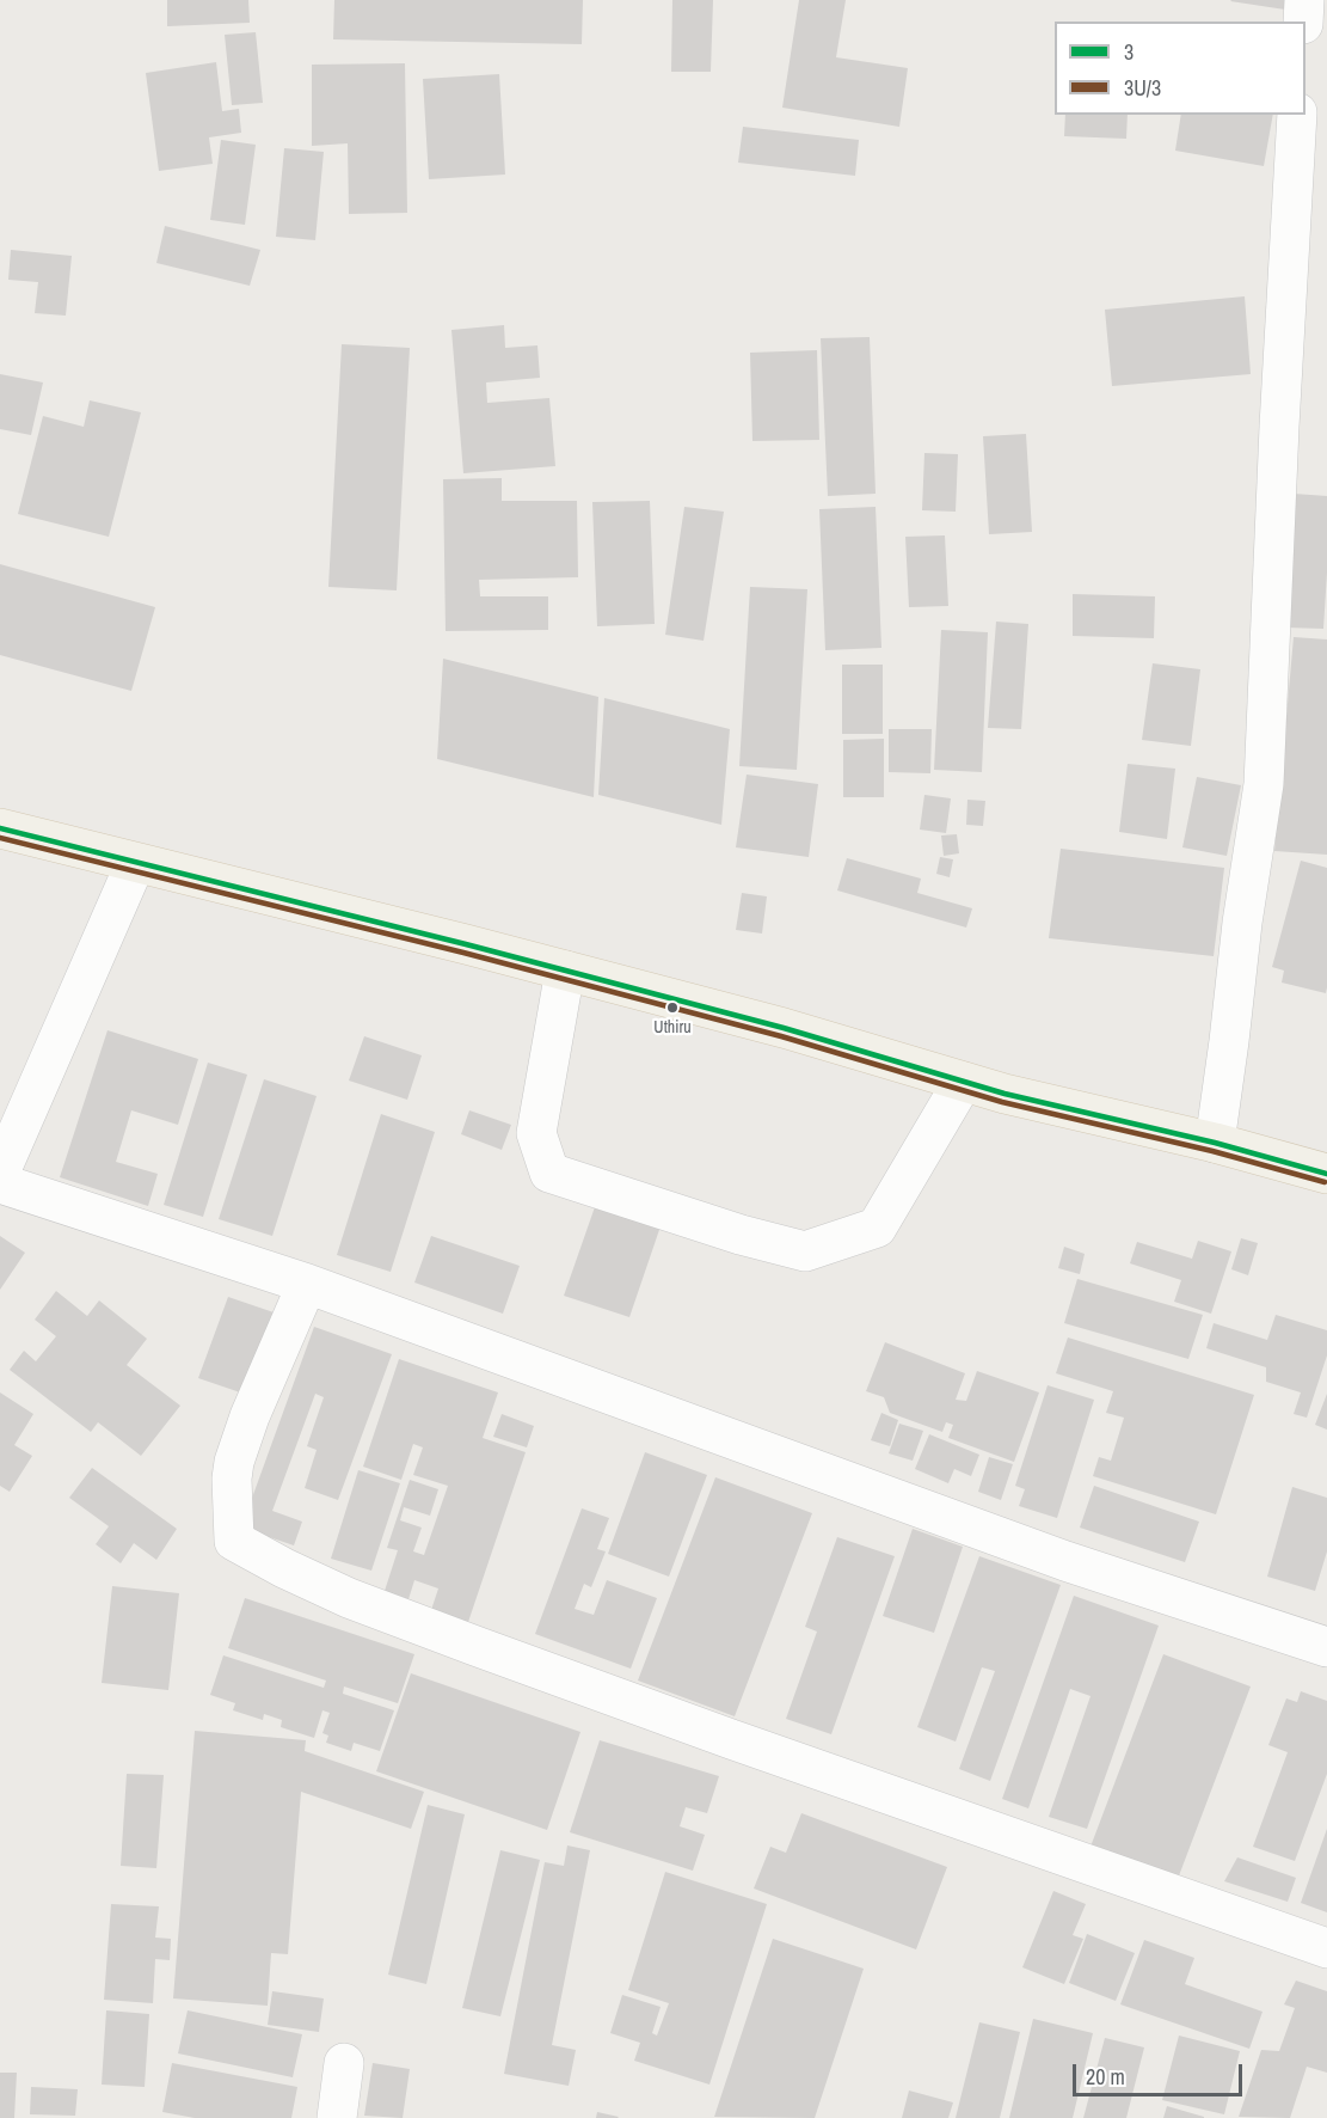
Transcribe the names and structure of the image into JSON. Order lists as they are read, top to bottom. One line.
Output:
{"places":["Uthiru"],"lines":["transit line 3","transit line 3U/3"],"legend":["3","3U/3"],"scale_bar":"20 m"}
